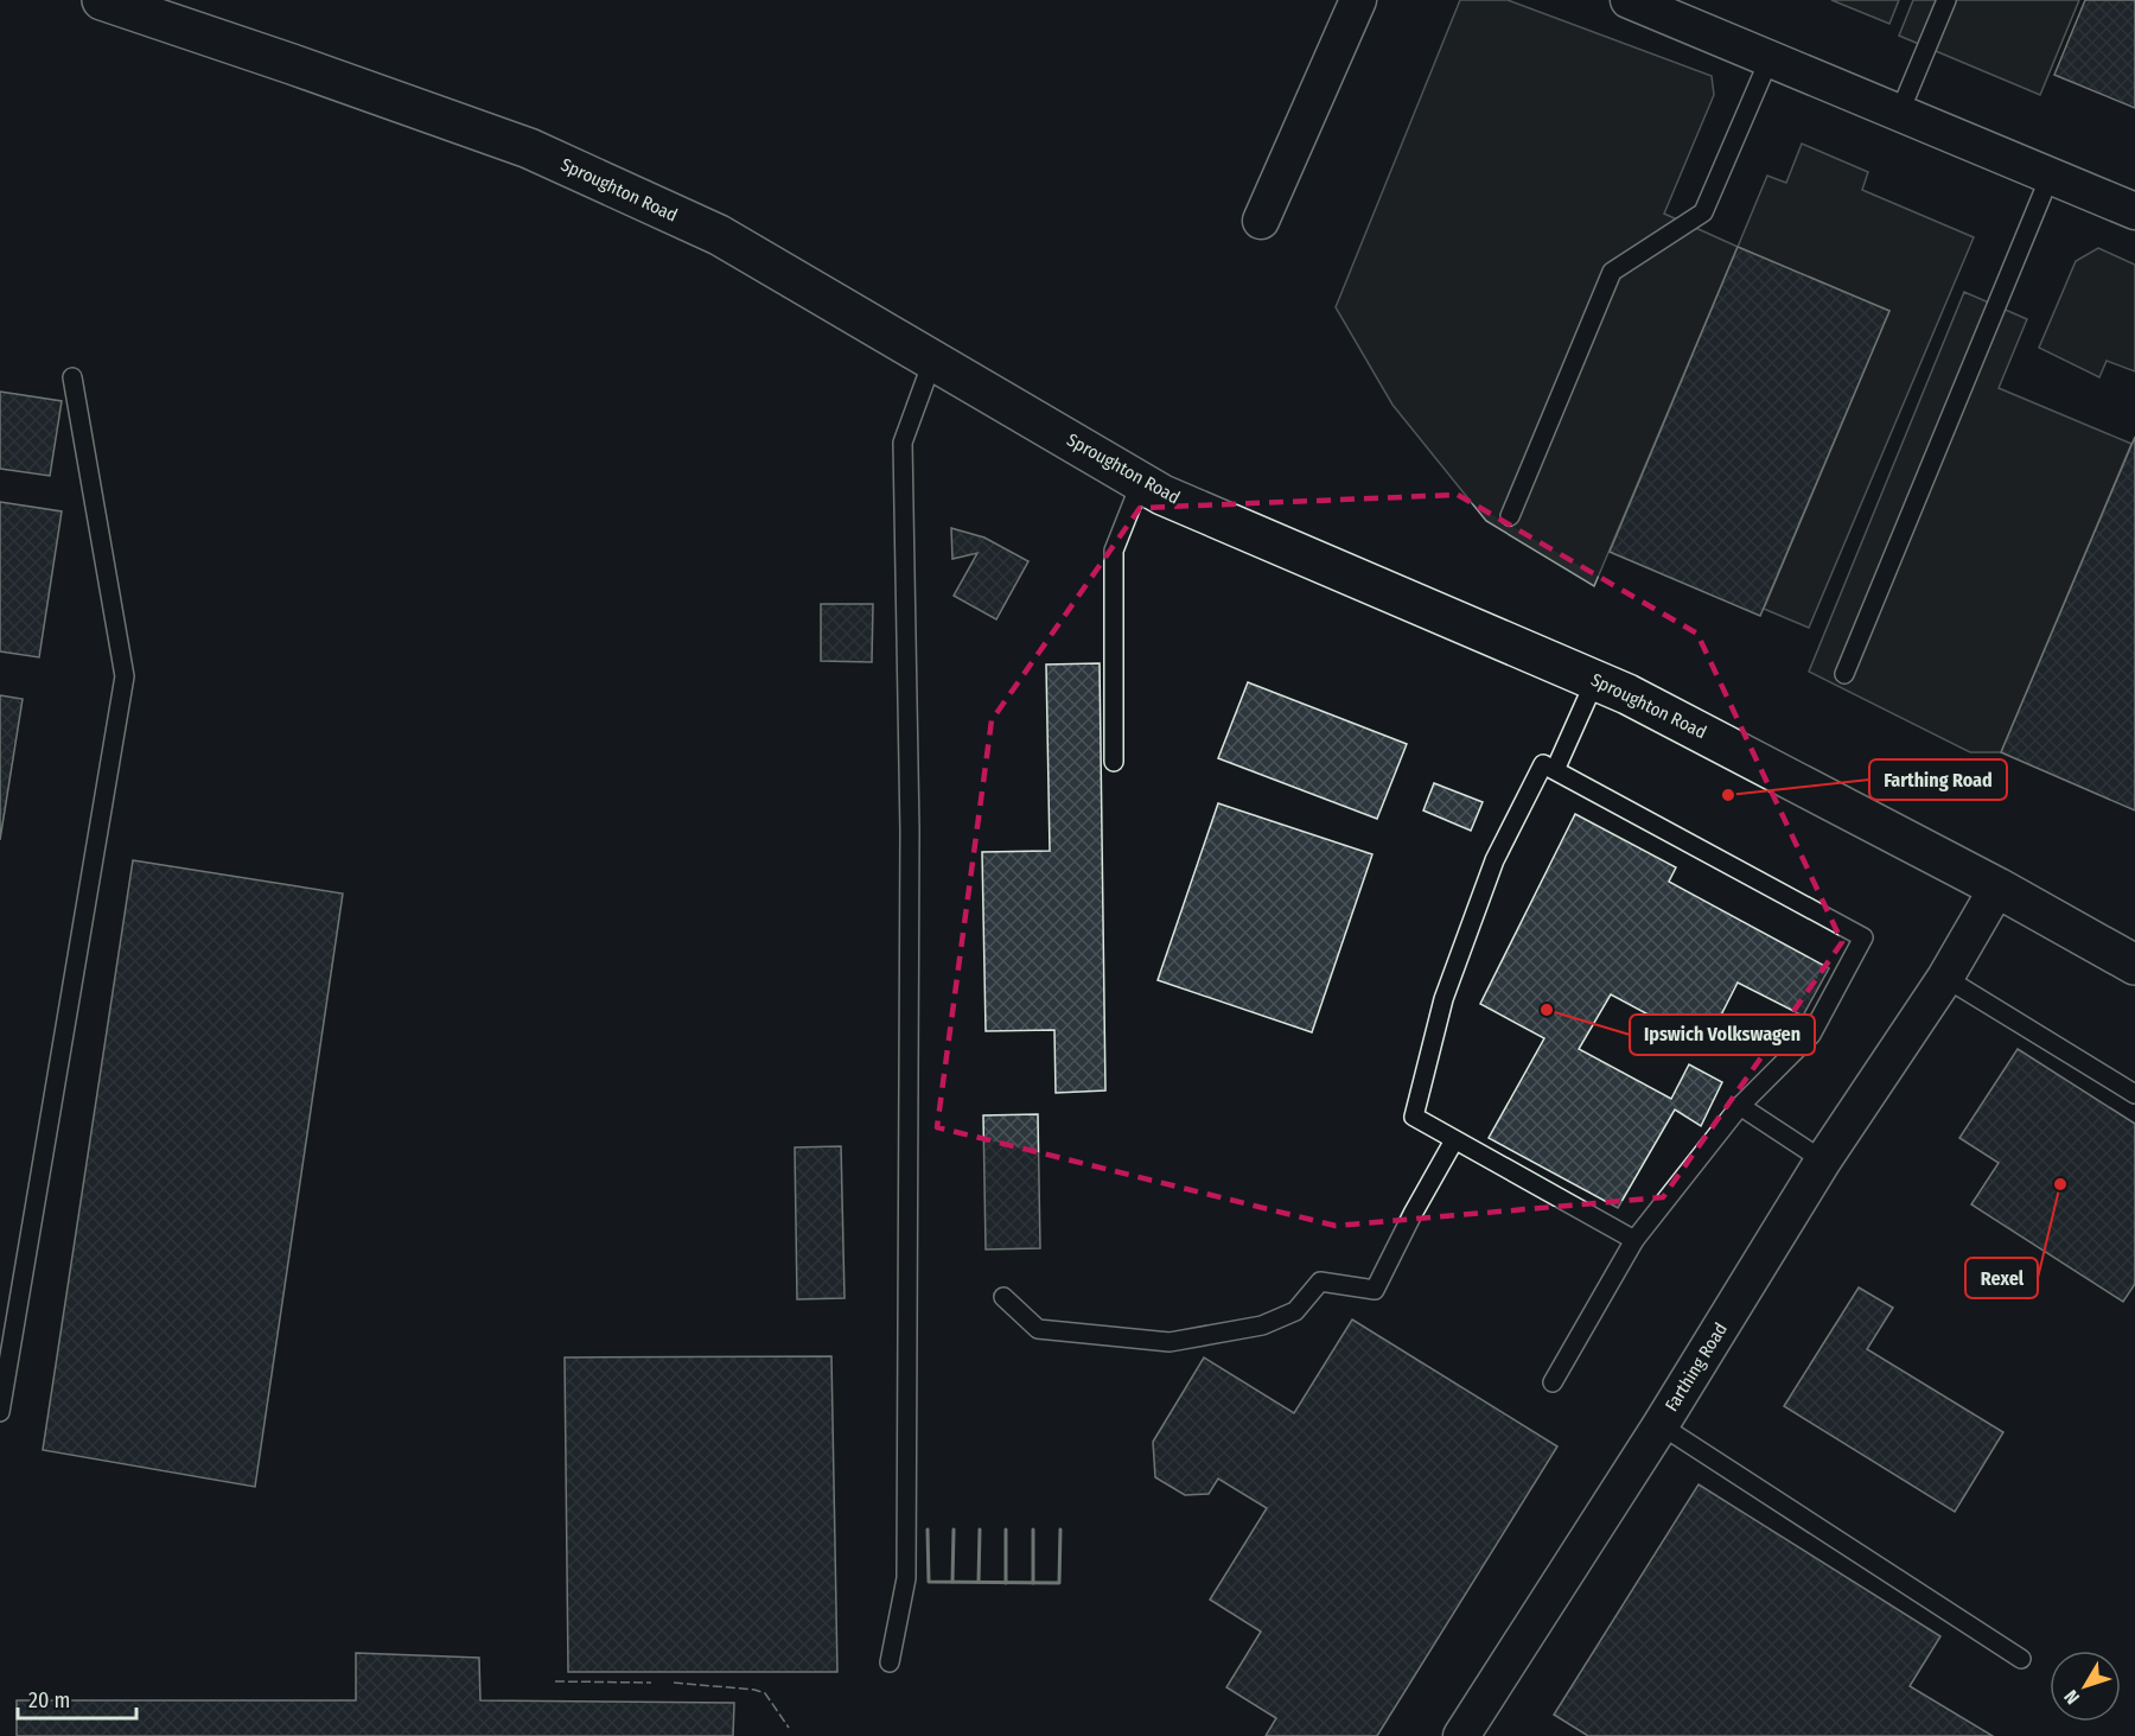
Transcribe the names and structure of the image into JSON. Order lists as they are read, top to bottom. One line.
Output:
{"streets":{"street":["Sproughton Road","Farthing Road"]},"crossings":[["Sproughton Road","Farthing Road"]],"places":["Farthing Road","Ipswich Volkswagen","Rexel"],"scale_bar":"20 m","north":"bottom left"}
